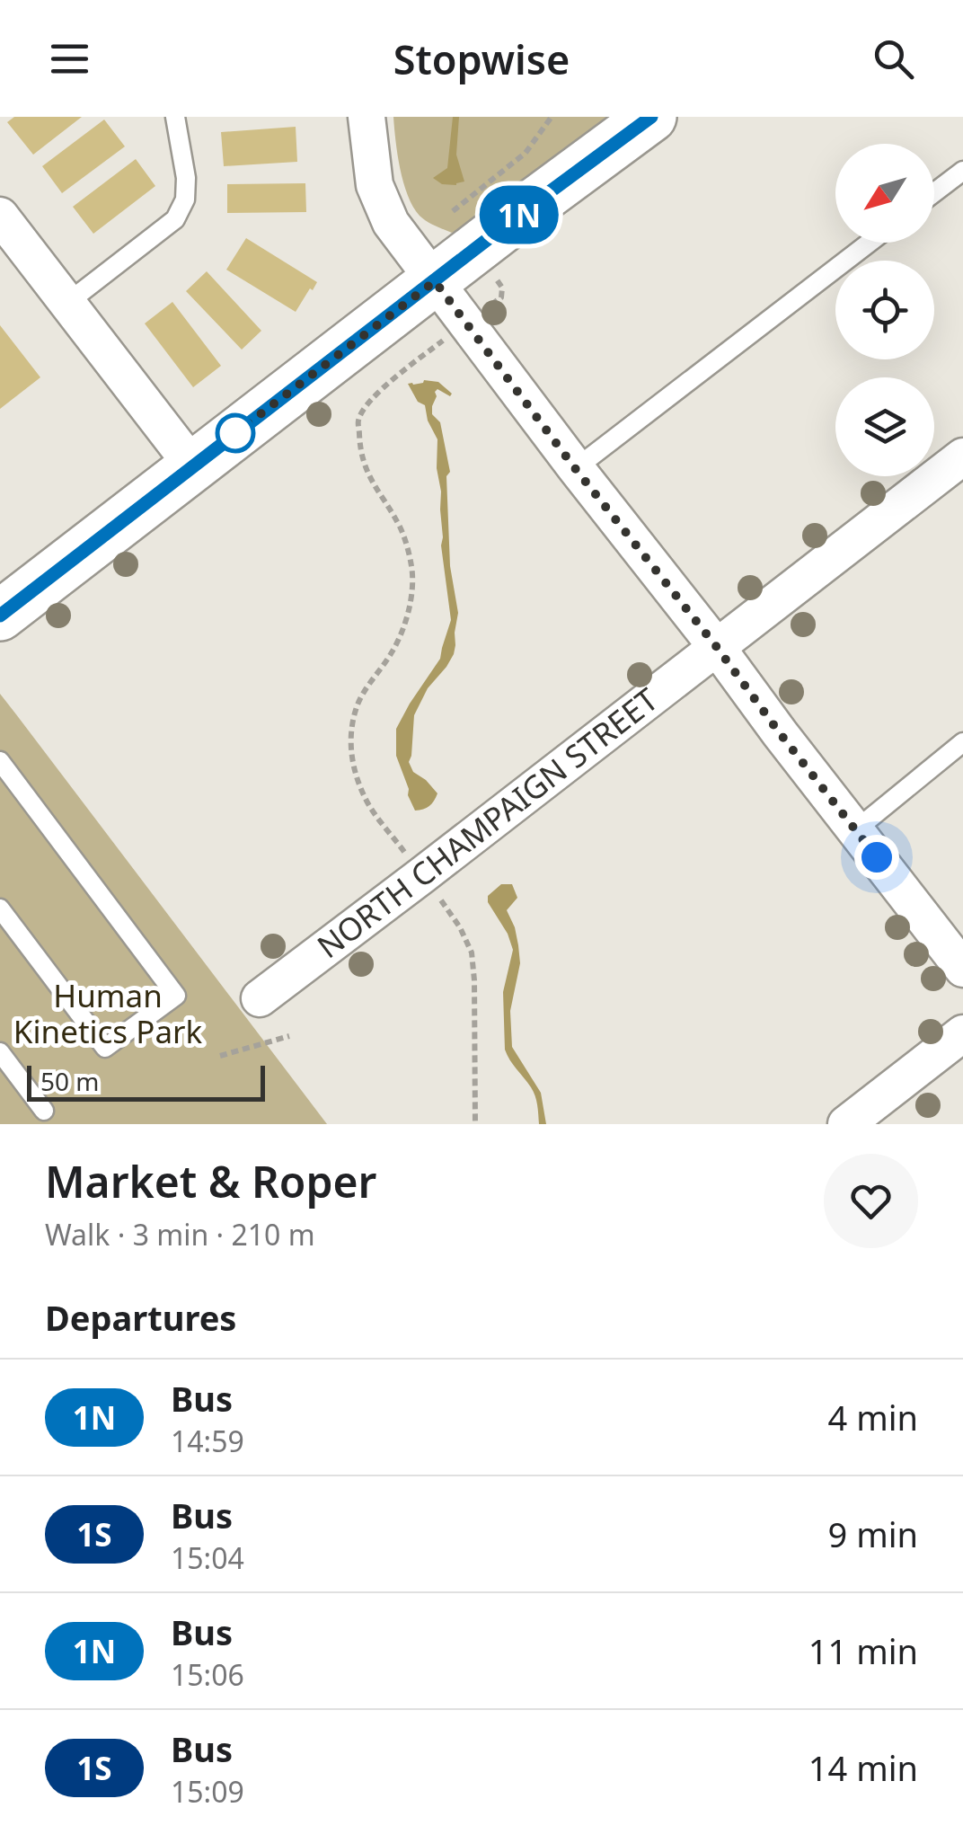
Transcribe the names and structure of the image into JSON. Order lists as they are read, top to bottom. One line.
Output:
{"streets":{"street":["NORTH CHAMPAIGN STREET"]},"parks":["Human Kinetics Park"],"lines":["bus line 1N"],"scale_bar":"50 m","north":"bottom left","page":{"header":"Stopwise","on_map":"1N","scale":"50 m","heading":[["Market & Roper","Walk · 3 min · 210 m"],"Departures"],"list":[{"mark":"1N","name":"Bus","note":"14:59","value":"4 min"},{"mark":"1S","name":"Bus","note":"15:04","value":"9 min"},{"mark":"1N","name":"Bus","note":"15:06","value":"11 min"},{"mark":"1S","name":"Bus","note":"15:09","value":"14 min"}]}}
